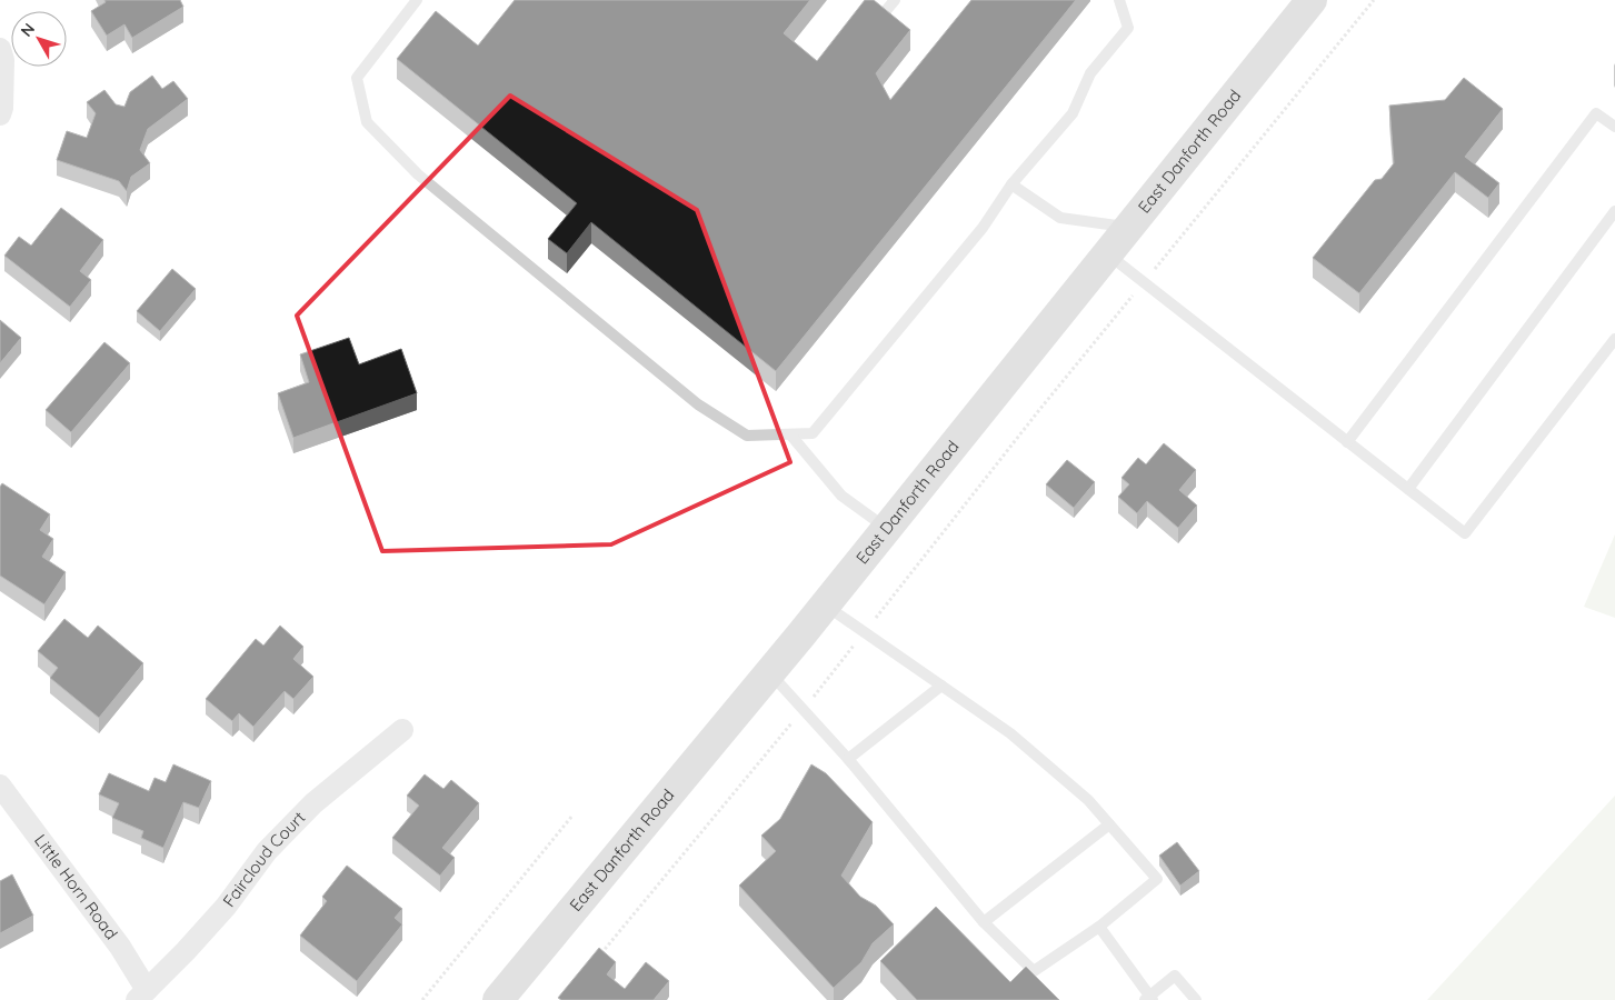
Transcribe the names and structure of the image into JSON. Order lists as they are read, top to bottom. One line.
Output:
{"streets":{"street":["East Danforth Road","Faircloud Court","Little Horn Road"]},"crossings":[["Faircloud Court","Little Horn Road"]],"north":"top left"}
